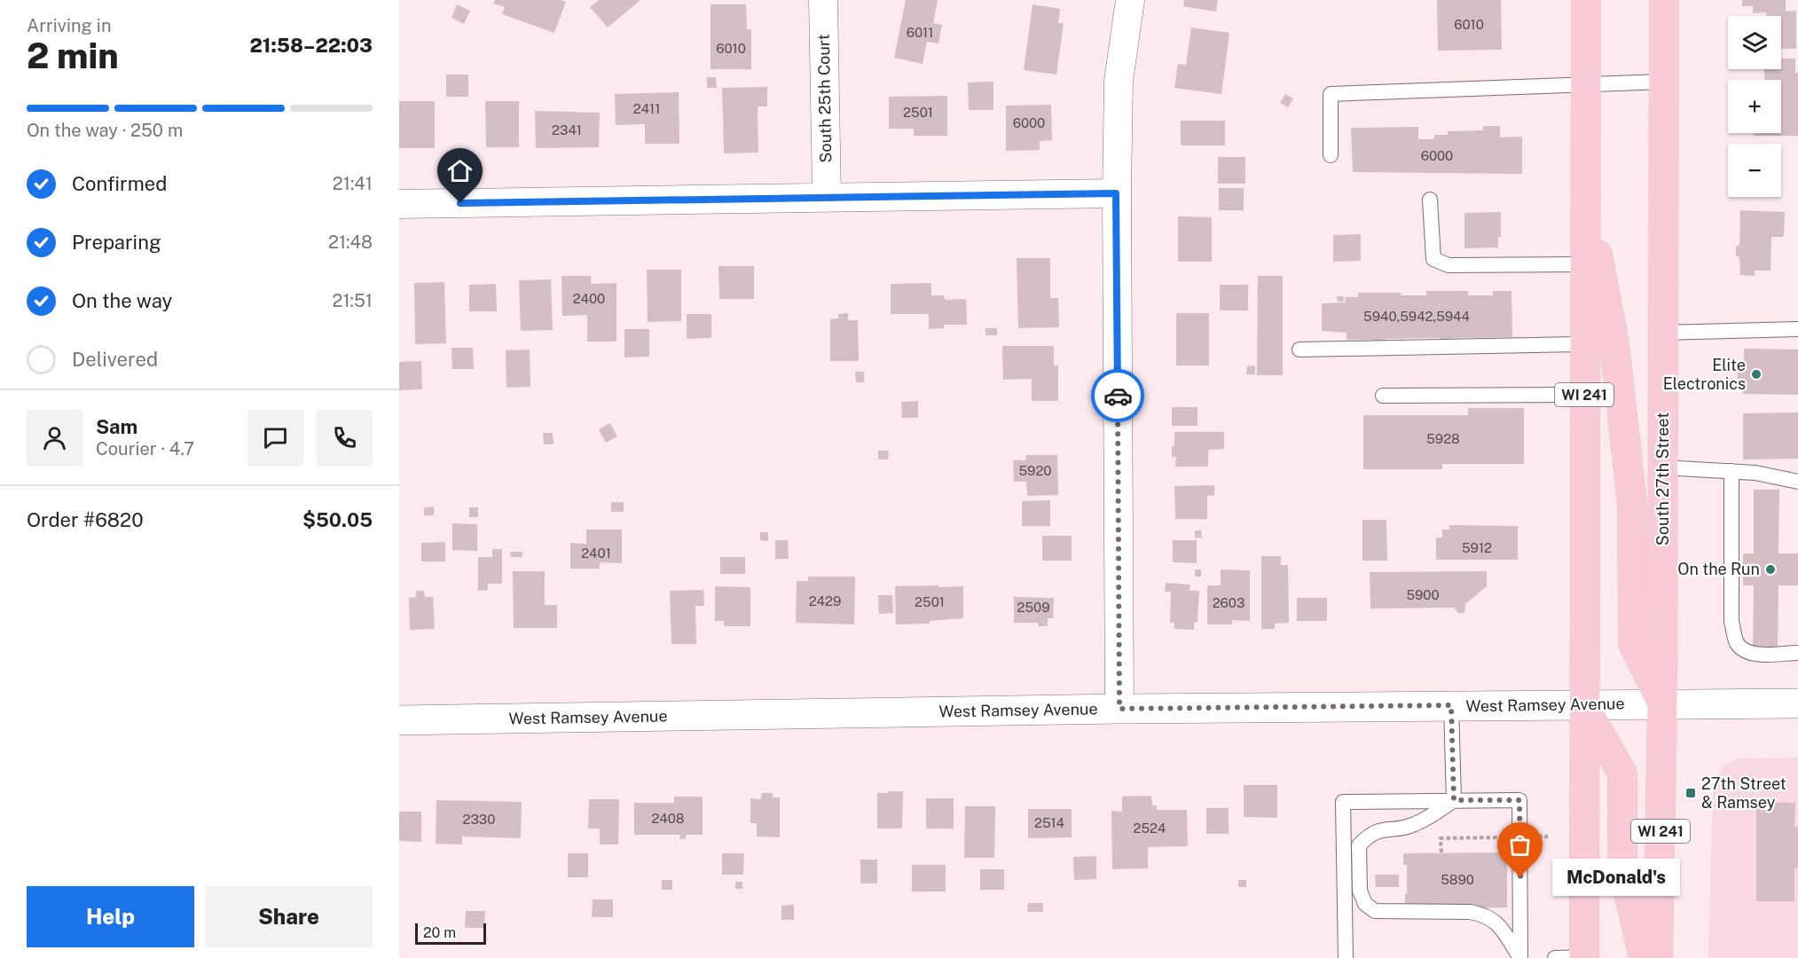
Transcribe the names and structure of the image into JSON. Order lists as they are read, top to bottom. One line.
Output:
{"streets":{"main road":["WI 241","South 27th Street"],"street":["South 25th Court","West Ramsey Avenue"]},"crossings":[["WI 241","West Ramsey Avenue"],["South 27th Street","West Ramsey Avenue"]],"places":{"other":["Elite Electronics","On the Run","McDonald's"],"transit":["27th Street & Ramsey"]},"house_numbers":["6010","6011","6010","2411","2501","6000","2341","6000","2400","5940,5942,5944","5928","5920","5912","2401","5900","2429","2501","2603","2509","2408","2330","2514","2524","5890"],"scale_bar":"20 m","page":{"heading":["2 min","Arriving in","21:58–22:03"],"panel":["Sam","Courier · 4.7","Order #6820","$50.05"],"map_buttons":["+","−"],"bar":"On the way · 250 m","list":[["Confirmed","21:41"],["Preparing","21:48"],["On the way","21:51"],"Delivered"],"bubble":"McDonald's","buttons":["Help","Share"],"scale":"20 m"}}
